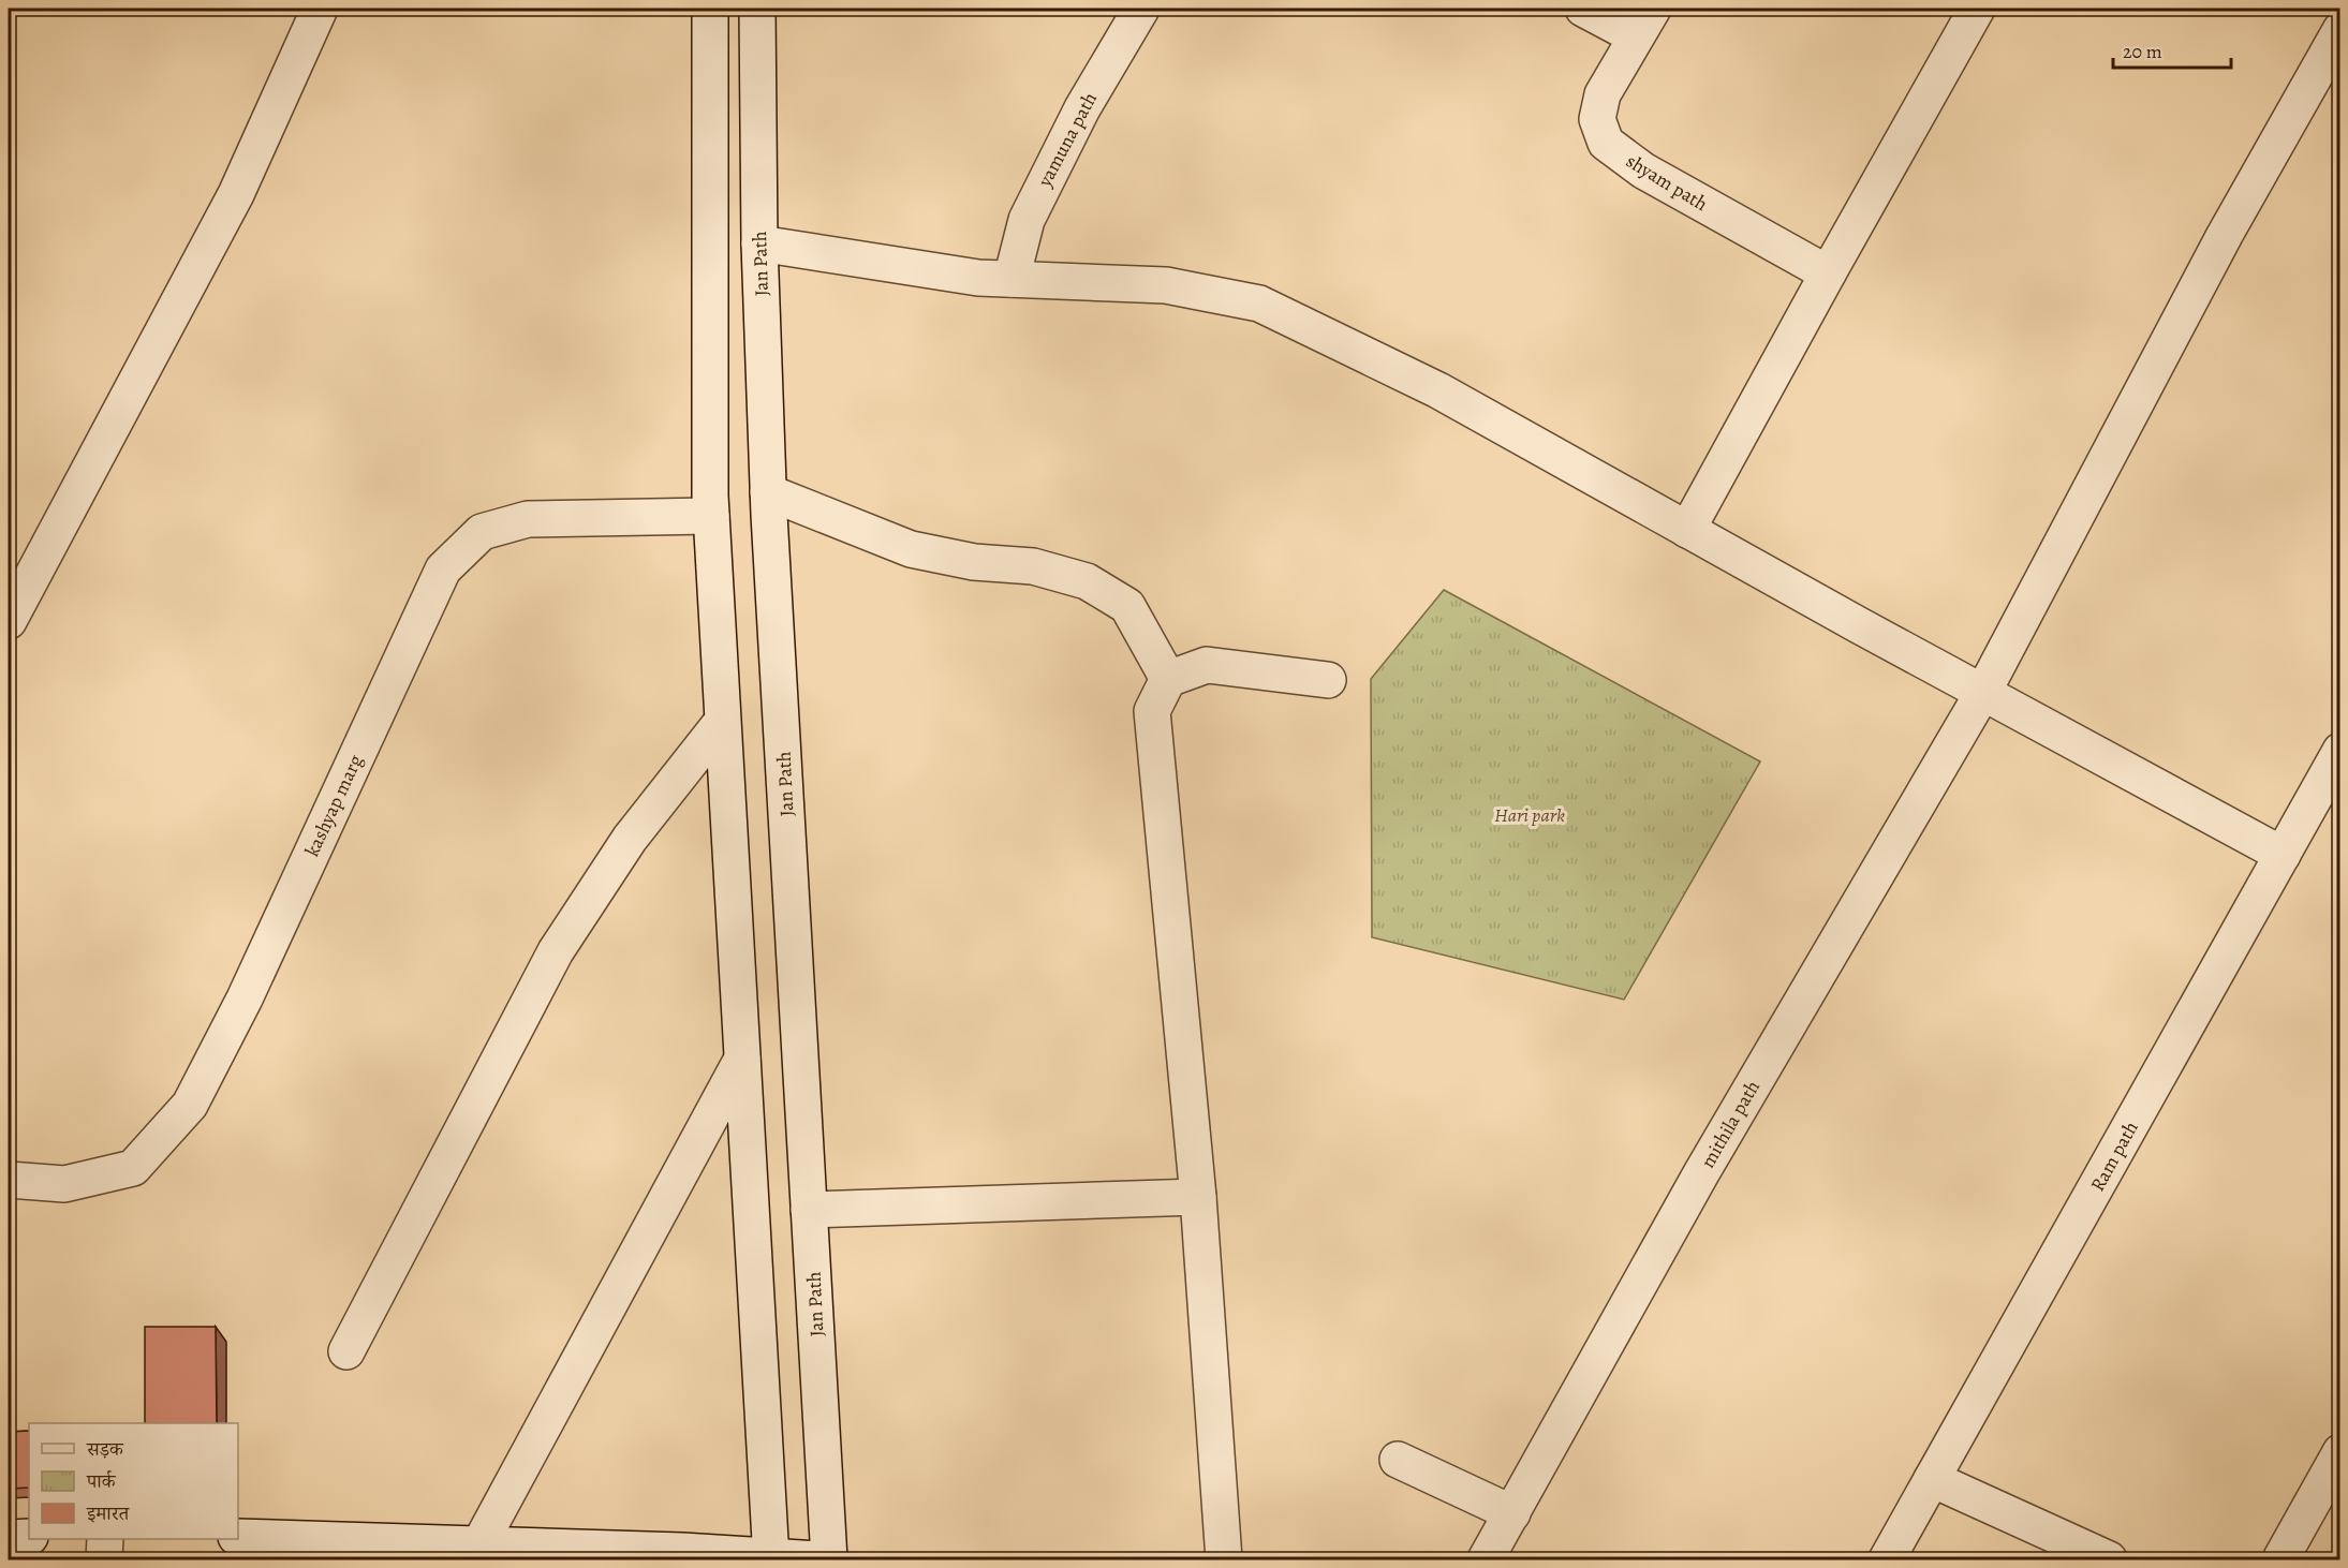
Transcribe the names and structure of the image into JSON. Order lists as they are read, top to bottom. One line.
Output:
{"streets":{"street":["yamuna path","shyam path","Jan Path","kashyap marg","mithila path","Ram path"]},"parks":["Hari park"],"legend":["सड़क","पार्क","इमारत"],"scale_bar":"20 m"}
